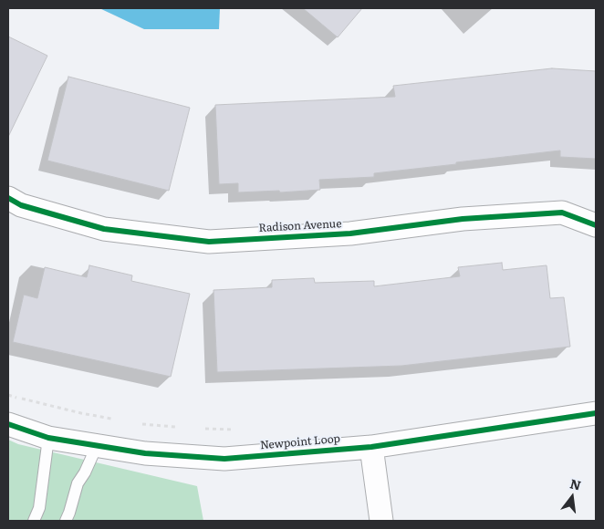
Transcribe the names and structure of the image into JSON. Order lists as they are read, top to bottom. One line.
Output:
{"streets":{"street":["Radison Avenue","Newpoint Loop"]},"north":"top"}
